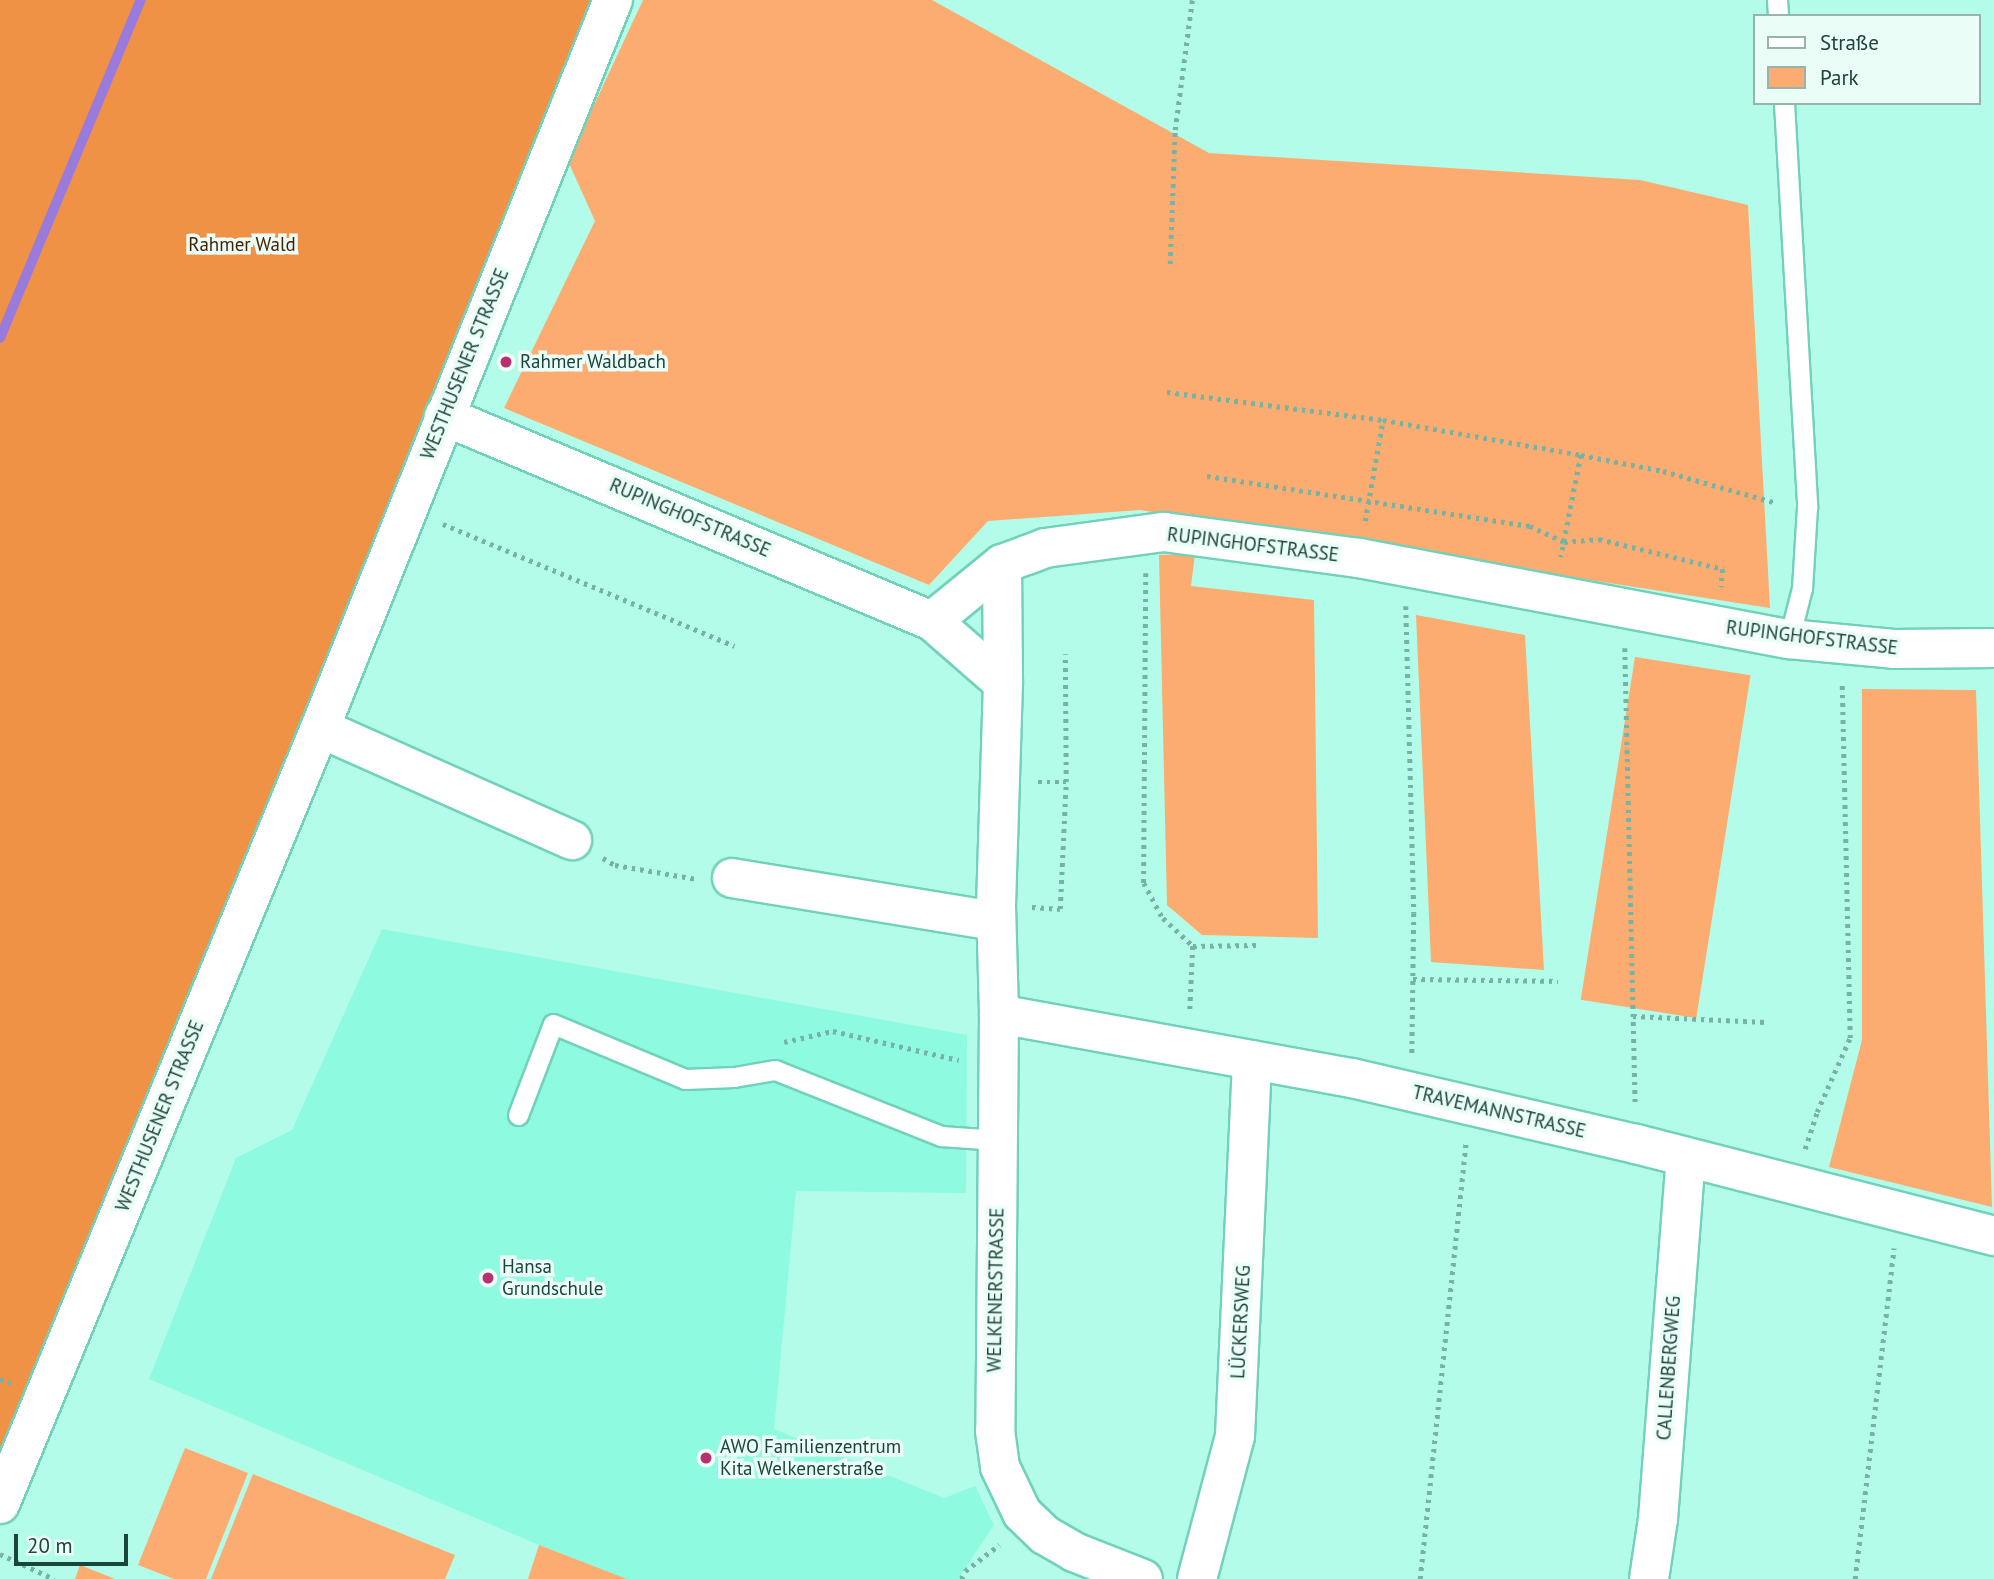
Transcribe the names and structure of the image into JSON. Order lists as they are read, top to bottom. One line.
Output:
{"streets":{"street":["WESTHUSENER STRASSE","RUPINGHOFSTRASSE","TRAVEMANNSTRASSE","WELKENERSTRASSE","LÜCKERSWEG","CALLENBERGWEG"]},"crossings":[["WESTHUSENER STRASSE","RUPINGHOFSTRASSE"],["RUPINGHOFSTRASSE","WELKENERSTRASSE"],["TRAVEMANNSTRASSE","WELKENERSTRASSE"],["TRAVEMANNSTRASSE","LÜCKERSWEG"],["TRAVEMANNSTRASSE","CALLENBERGWEG"]],"parks":["Rahmer Wald"],"places":["Rahmer Waldbach","Hansa Grundschule","AWO Familienzentrum Kita Welkenerstraße"],"legend":["Straße","Park"],"scale_bar":"20 m"}
